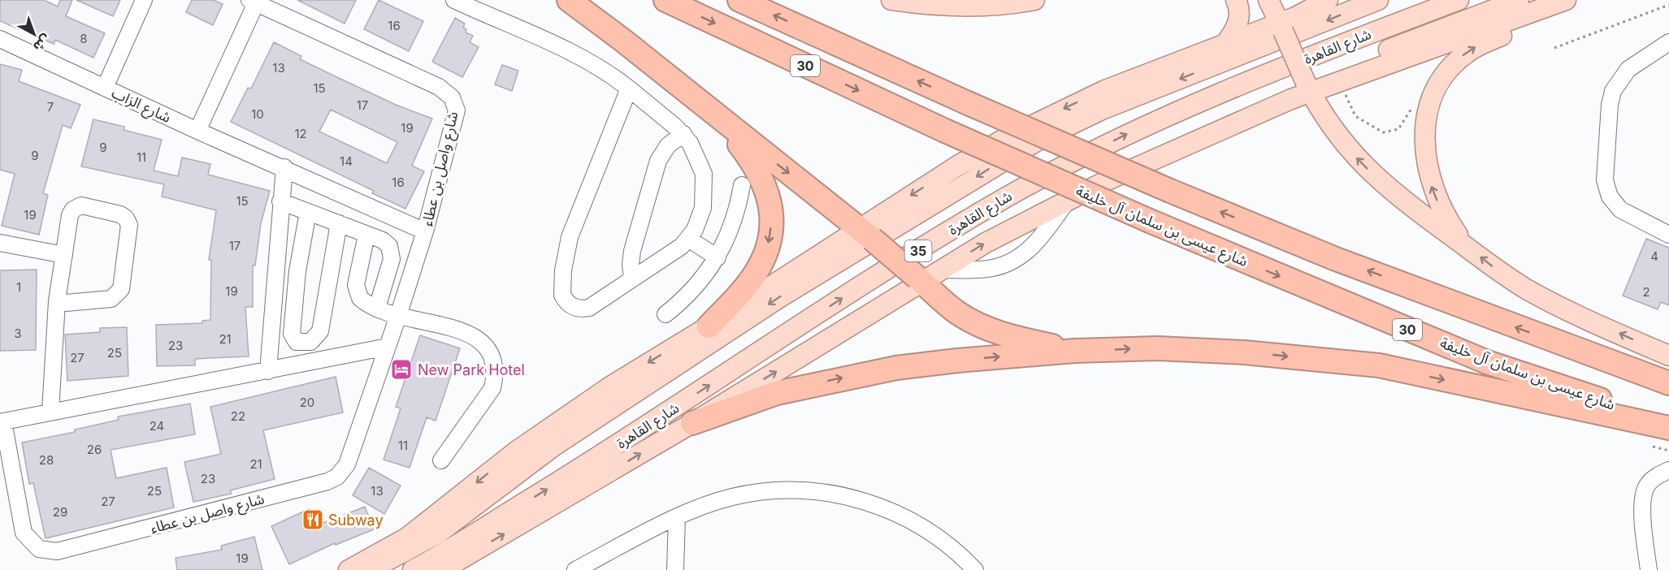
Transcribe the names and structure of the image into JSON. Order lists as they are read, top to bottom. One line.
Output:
{"streets":{"highway":["30","شارع عيسى بن سلمان آل خليفة"],"main road":["شارع القاهرة","35"],"street":["شارع الزاب","شارع واصل بن عطاء"]},"crossings":[["شارع الزاب","شارع واصل بن عطاء"]],"places":{"hotel":["New Park Hotel"],"restaurant":["Subway"]},"house_numbers":["16","8","13","15","17","7","10","19","12","9","9","11","14","16","15","19","17","4","1","19","2","3","21","23","25","27","20","22","24","11","26","28","21","23","25","13","27","29","19"],"north":"bottom right"}
